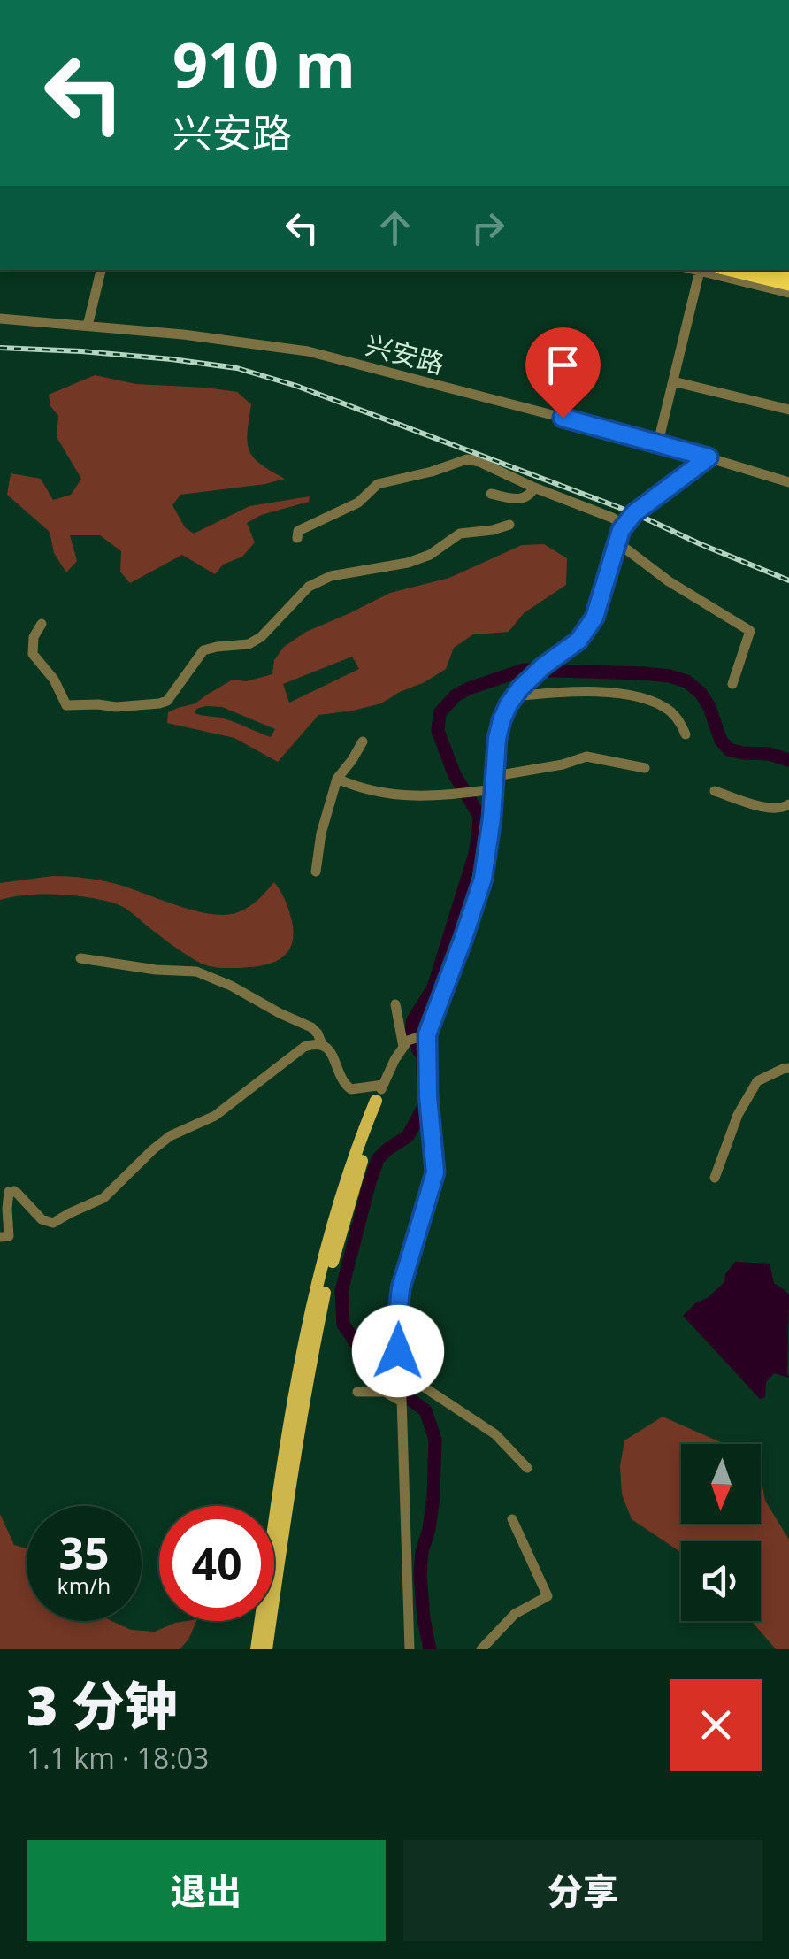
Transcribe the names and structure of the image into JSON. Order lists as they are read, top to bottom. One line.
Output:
{"streets":{"street":["兴安路"]},"north":"bottom","page":{"turn":["910 m","兴安路"],"speed":"35 km/h","limit":"40","heading":["3 分钟","1.1 km · 18:03"],"buttons":["退出","分享"]}}
